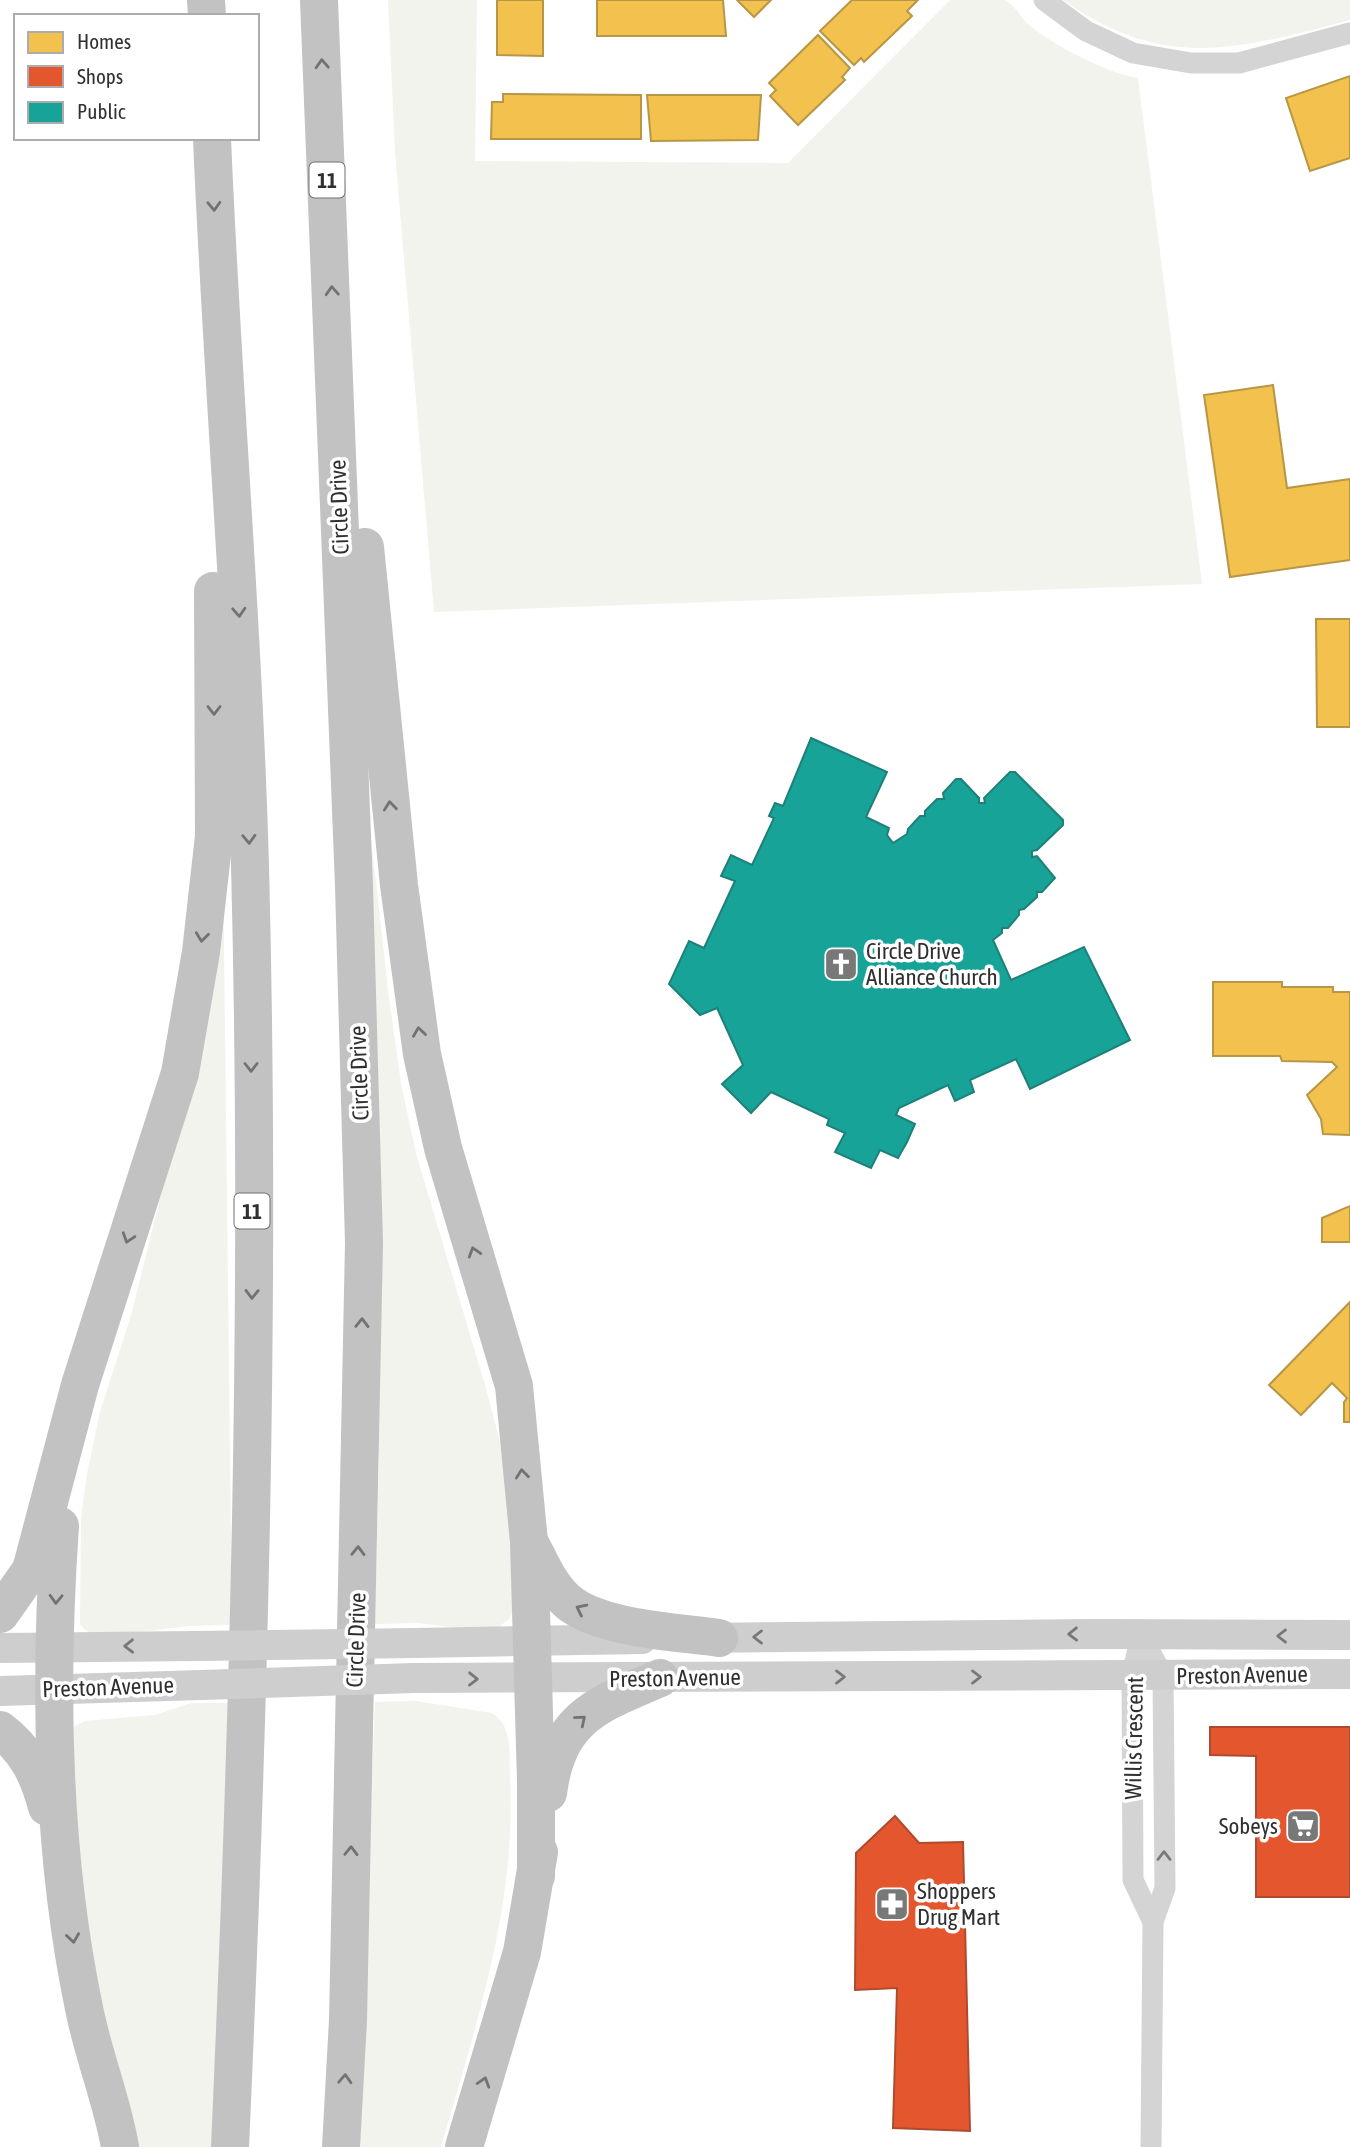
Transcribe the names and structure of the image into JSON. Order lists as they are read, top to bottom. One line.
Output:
{"streets":{"highway":["11","Circle Drive"],"main road":["Preston Avenue"],"street":["Willis Crescent"]},"crossings":[["Preston Avenue","Willis Crescent"]],"places":{"church":["Circle Drive Alliance Church"],"supermarket":["Sobeys"],"pharmacy":["Shoppers Drug Mart"]},"legend":["Homes","Shops","Public"]}
